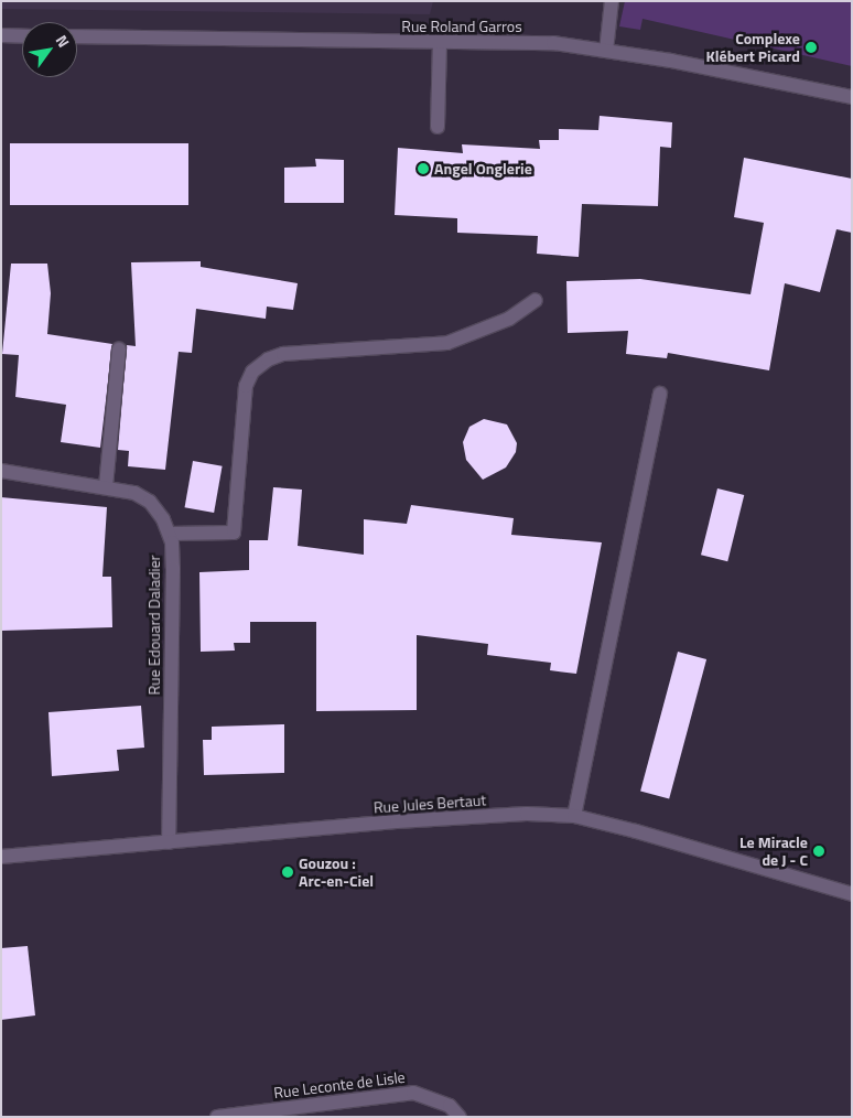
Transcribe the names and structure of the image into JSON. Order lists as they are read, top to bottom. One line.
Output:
{"streets":{"street":["Rue Roland Garros","Rue Edouard Daladier","Rue Jules Bertaut","Rue Leconte de Lisle"]},"crossings":[["Rue Edouard Daladier","Rue Jules Bertaut"]],"places":["Complexe Klébert Picard","Angel Onglerie","Le Miracle de J - C","Gouzou : Arc-en-Ciel"],"north":"top right"}
